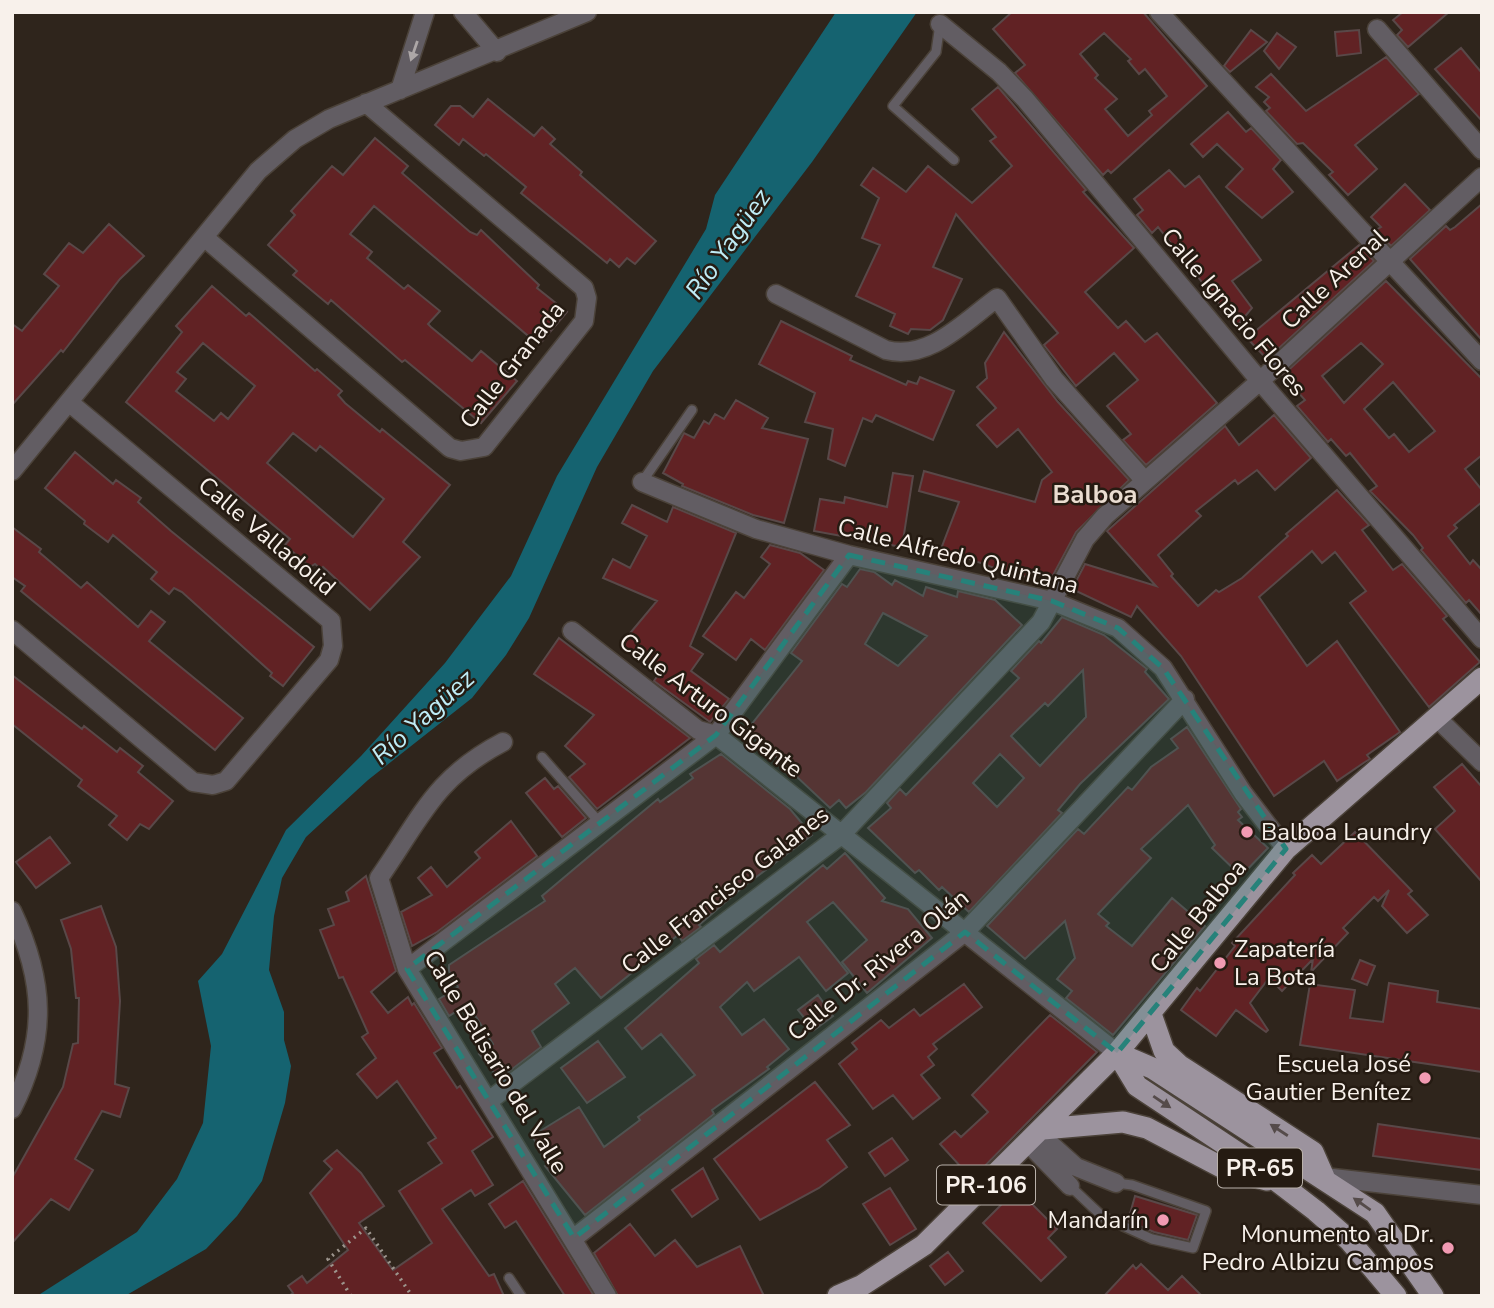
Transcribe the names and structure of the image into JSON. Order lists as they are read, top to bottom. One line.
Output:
{"streets":{"main road":["Calle Balboa","PR-65","PR-106"],"street":["Calle Arenal","Calle Ignacio Flores","Calle Granada","Calle Valladolid","Calle Alfredo Quintana","Calle Arturo Gigante","Calle Francisco Galanes","Calle Dr. Rivera Olán","Calle Belisario del Valle"]},"crossings":[["Calle Arenal","Calle Ignacio Flores"],["Calle Arenal","Calle Alfredo Quintana"],["Calle Arenal","Calle Francisco Galanes"],["Calle Alfredo Quintana","Calle Francisco Galanes"],["Calle Alfredo Quintana","Calle Balboa"],["Calle Alfredo Quintana","Calle Dr. Rivera Olán"],["Calle Arturo Gigante","Calle Francisco Galanes"],["Calle Arturo Gigante","Calle Balboa"],["Calle Arturo Gigante","Calle Dr. Rivera Olán"],["Calle Arturo Gigante","PR-65"],["Calle Arturo Gigante","PR-106"],["Calle Francisco Galanes","Calle Belisario del Valle"],["Calle Balboa","PR-65"],["Calle Balboa","PR-106"],["Calle Dr. Rivera Olán","Calle Belisario del Valle"],["PR-65","PR-106"]],"districts":["Balboa"],"water":["Río Yagüez"],"places":["Balboa Laundry","Zapatería La Bota","Escuela José Gautier Benítez","Mandarín","Monumento al Dr. Pedro Albizu Campos"]}
